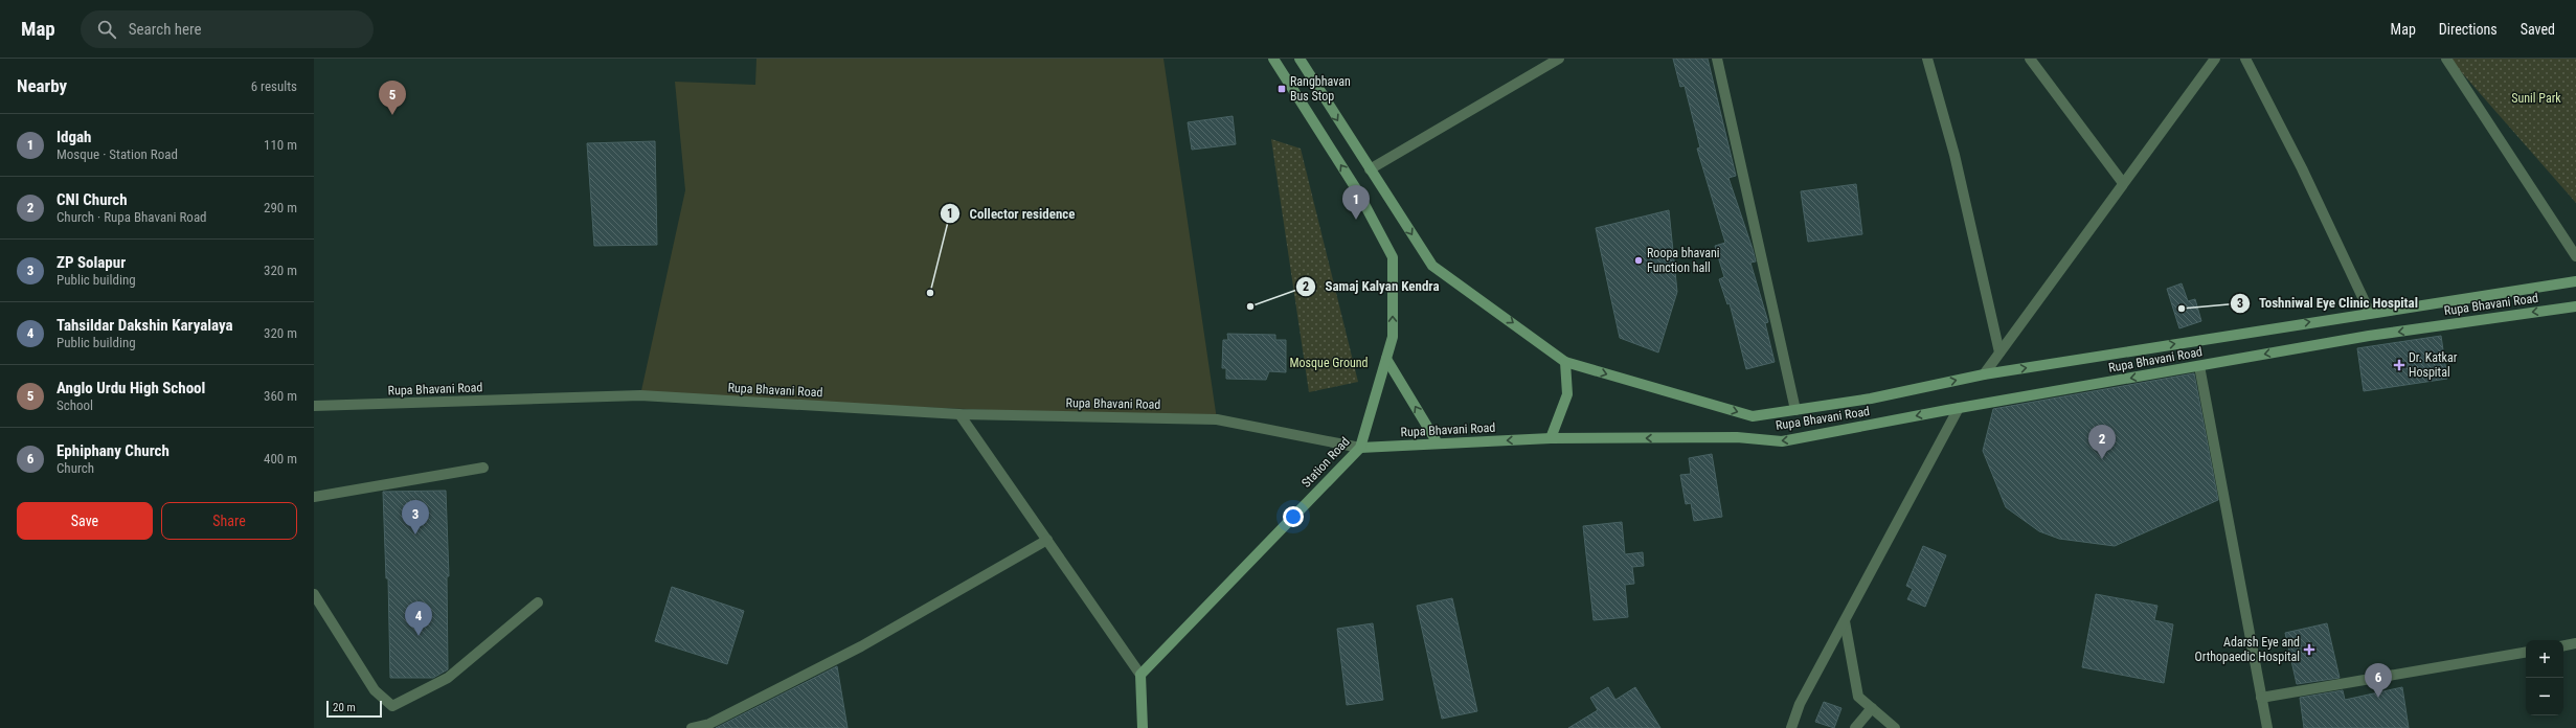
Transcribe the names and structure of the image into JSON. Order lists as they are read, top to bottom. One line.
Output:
{"streets":{"main road":["Rupa Bhavani Road","Station Road"]},"crossings":[["Rupa Bhavani Road","Station Road"]],"parks":["Sunil Park","Mosque Ground"],"places":{"transit":["Rangbhavan Bus Stop"],"other":["Roopa bhavani Function hall","Collector residence","Samaj Kalyan Kendra","Toshniwal Eye Clinic Hospital"],"health":["Dr. Katkar Hospital","Adarsh Eye and Orthopaedic Hospital"]},"scale_bar":"20 m","page":{"header":"Map","search":"Search here","nav":["Map","Directions","Saved"],"heading":["Nearby","6 results"],"pins":["5","1","2","3","4","6"],"list":[{"mark":"1","name":"Idgah","note":"Mosque · Station Road","value":"110 m"},{"mark":"2","name":"CNI Church","note":"Church · Rupa Bhavani Road","value":"290 m"},{"mark":"3","name":"ZP Solapur","note":"Public building","value":"320 m"},{"mark":"4","name":"Tahsildar Dakshin Karyalaya","note":"Public building","value":"320 m"},{"mark":"5","name":"Anglo Urdu High School","note":"School","value":"360 m"},{"mark":"6","name":"Ephiphany Church","note":"Church","value":"400 m"}],"buttons":["Save","Share"],"map_buttons":["+","−"],"scale":"20 m"}}
